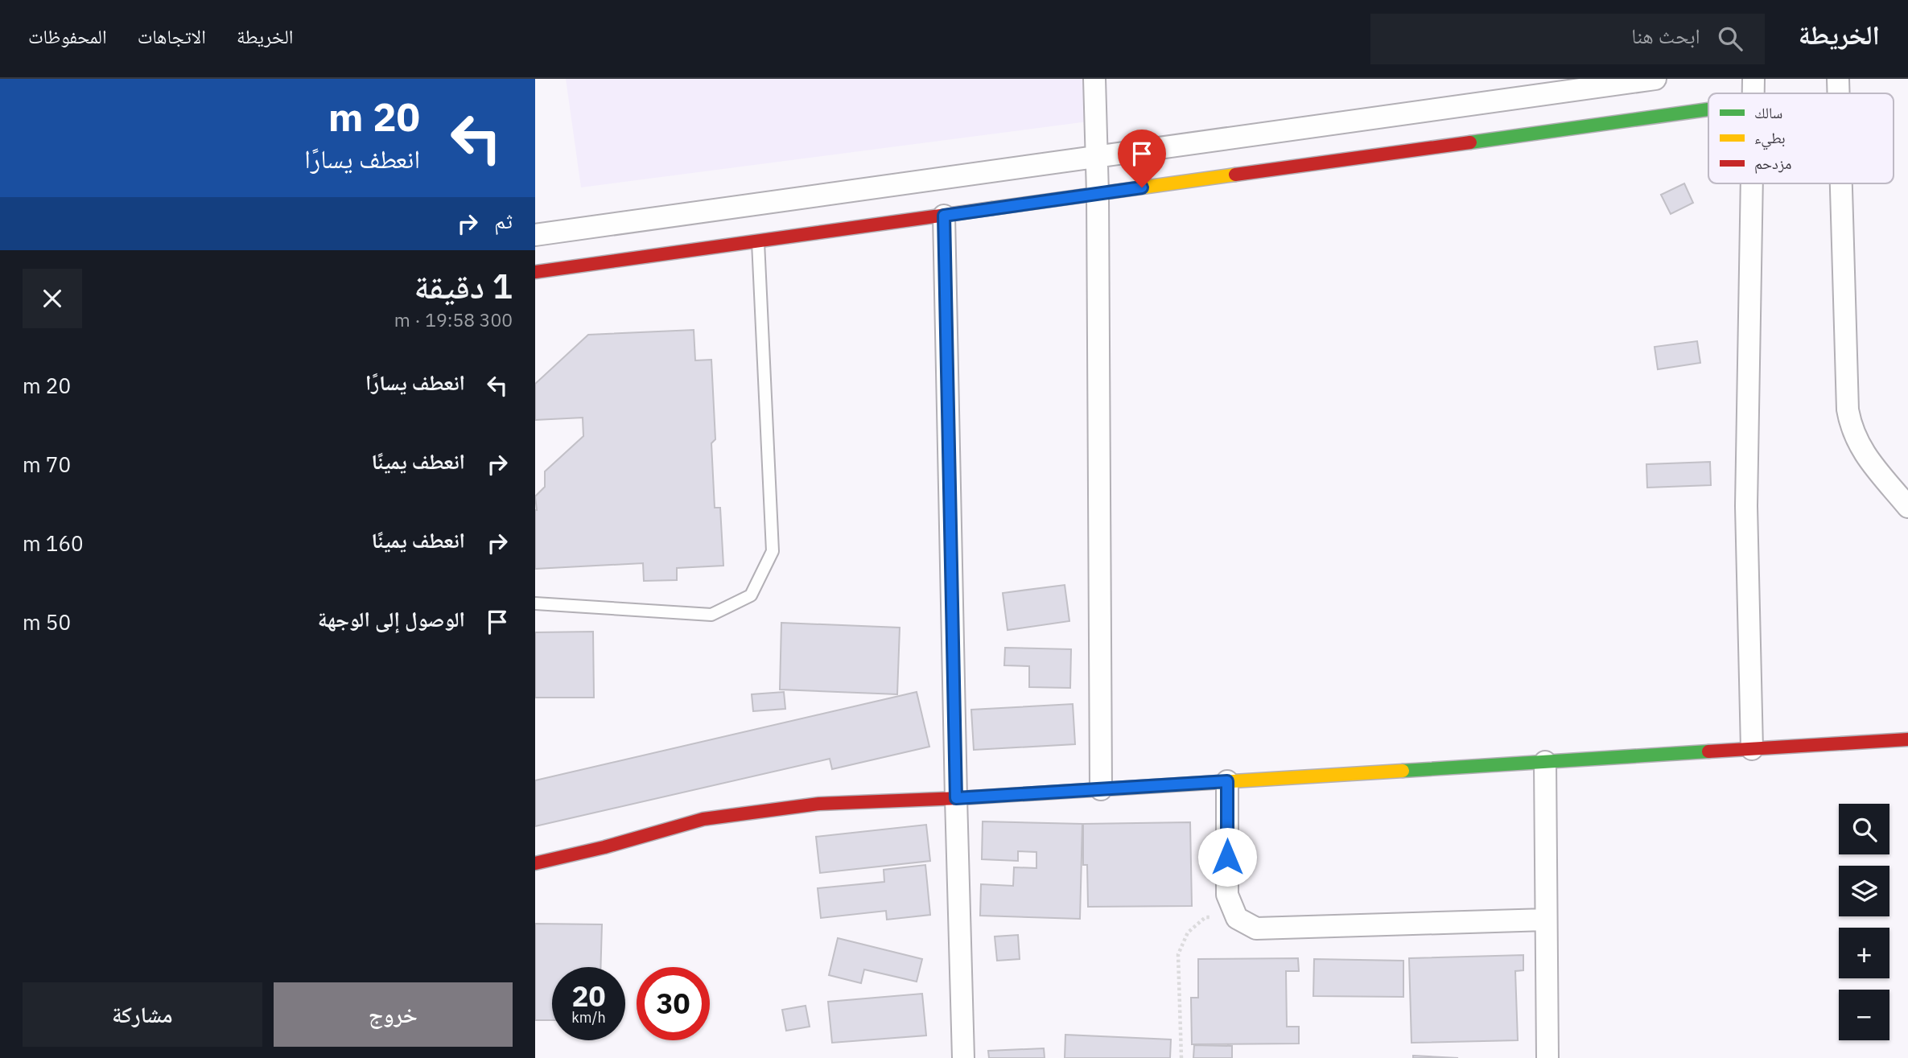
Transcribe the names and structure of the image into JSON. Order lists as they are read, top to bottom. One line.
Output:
{"legend":["سالك","بطيء","مزدحم"],"page":{"header":"الخريطة","search":"ابحث هنا","nav":["الخريطة","الاتجاهات","المحفوظات"],"turn":["20 m","انعطف يسارًا"],"then":"ثم","heading":["1 دقيقة","300 m · 19:58"],"list":[{"name":"انعطف يسارًا","value":"20 m"},{"name":"انعطف يمينًا","value":"70 m"},{"name":"انعطف يمينًا","value":"160 m"},{"name":"الوصول إلى الوجهة","value":"50 m"}],"map_buttons":["+","−"],"speed":"20 km/h","limit":"30","buttons":["خروج","مشاركة"]}}
